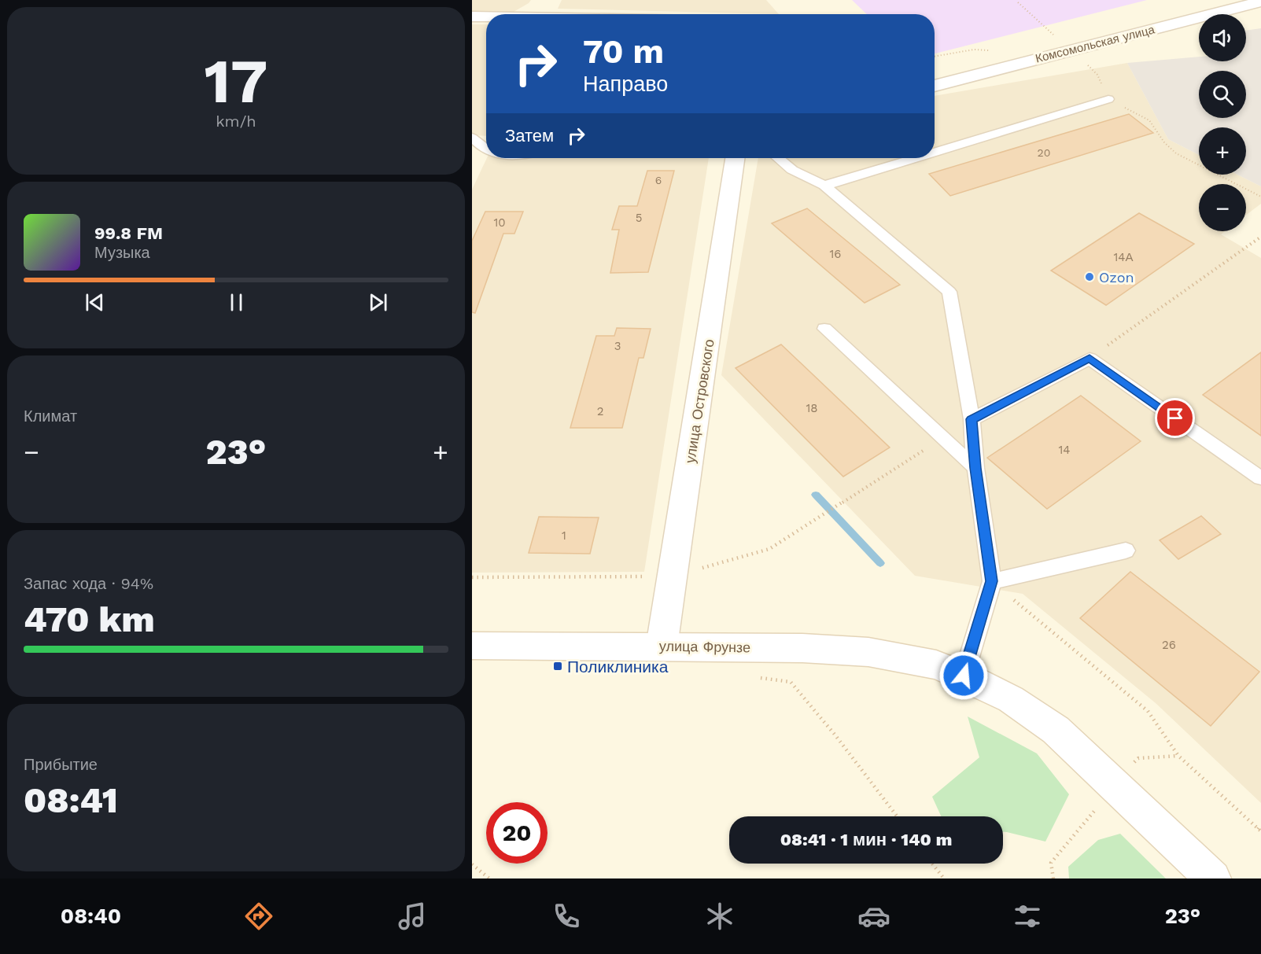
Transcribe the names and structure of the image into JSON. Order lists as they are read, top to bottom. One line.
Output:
{"streets":{"street":["Комсомольская улица","улица Островского","улица Фрунзе"]},"crossings":[["улица Островского","улица Фрунзе"]],"places":{"other":["Ozon"],"transit":["Поликлиника"]},"house_numbers":["20","6","5","10","16","14А","3","18","2","14","1","26"],"page":{"tile":[["17","km/h"],"Климат",["Запас хода · 94%","470 km"],["Прибытие","08:41"]],"map_buttons":["+","−"],"turn":["70 m","Направо"],"then":"Затем","song":["99.8 FM","Музыка"],"heat":["−","23°","+"],"limit":"20","trip":"08:41 · 1 мин · 140 m","tabs":["08:40","23°"]}}
